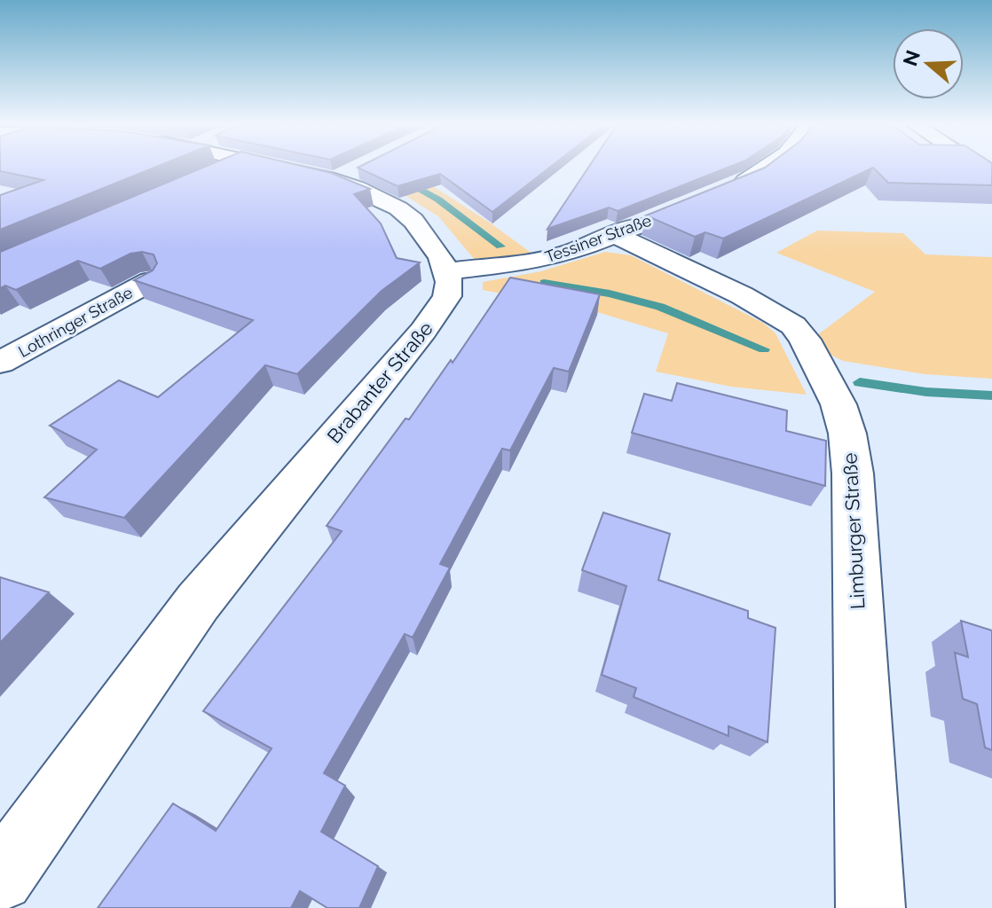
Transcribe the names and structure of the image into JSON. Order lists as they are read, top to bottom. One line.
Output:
{"streets":{"street":["Tessiner Straße","Lothringer Straße","Brabanter Straße","Limburger Straße"]},"crossings":[["Tessiner Straße","Brabanter Straße"],["Tessiner Straße","Limburger Straße"]],"north":"left"}
